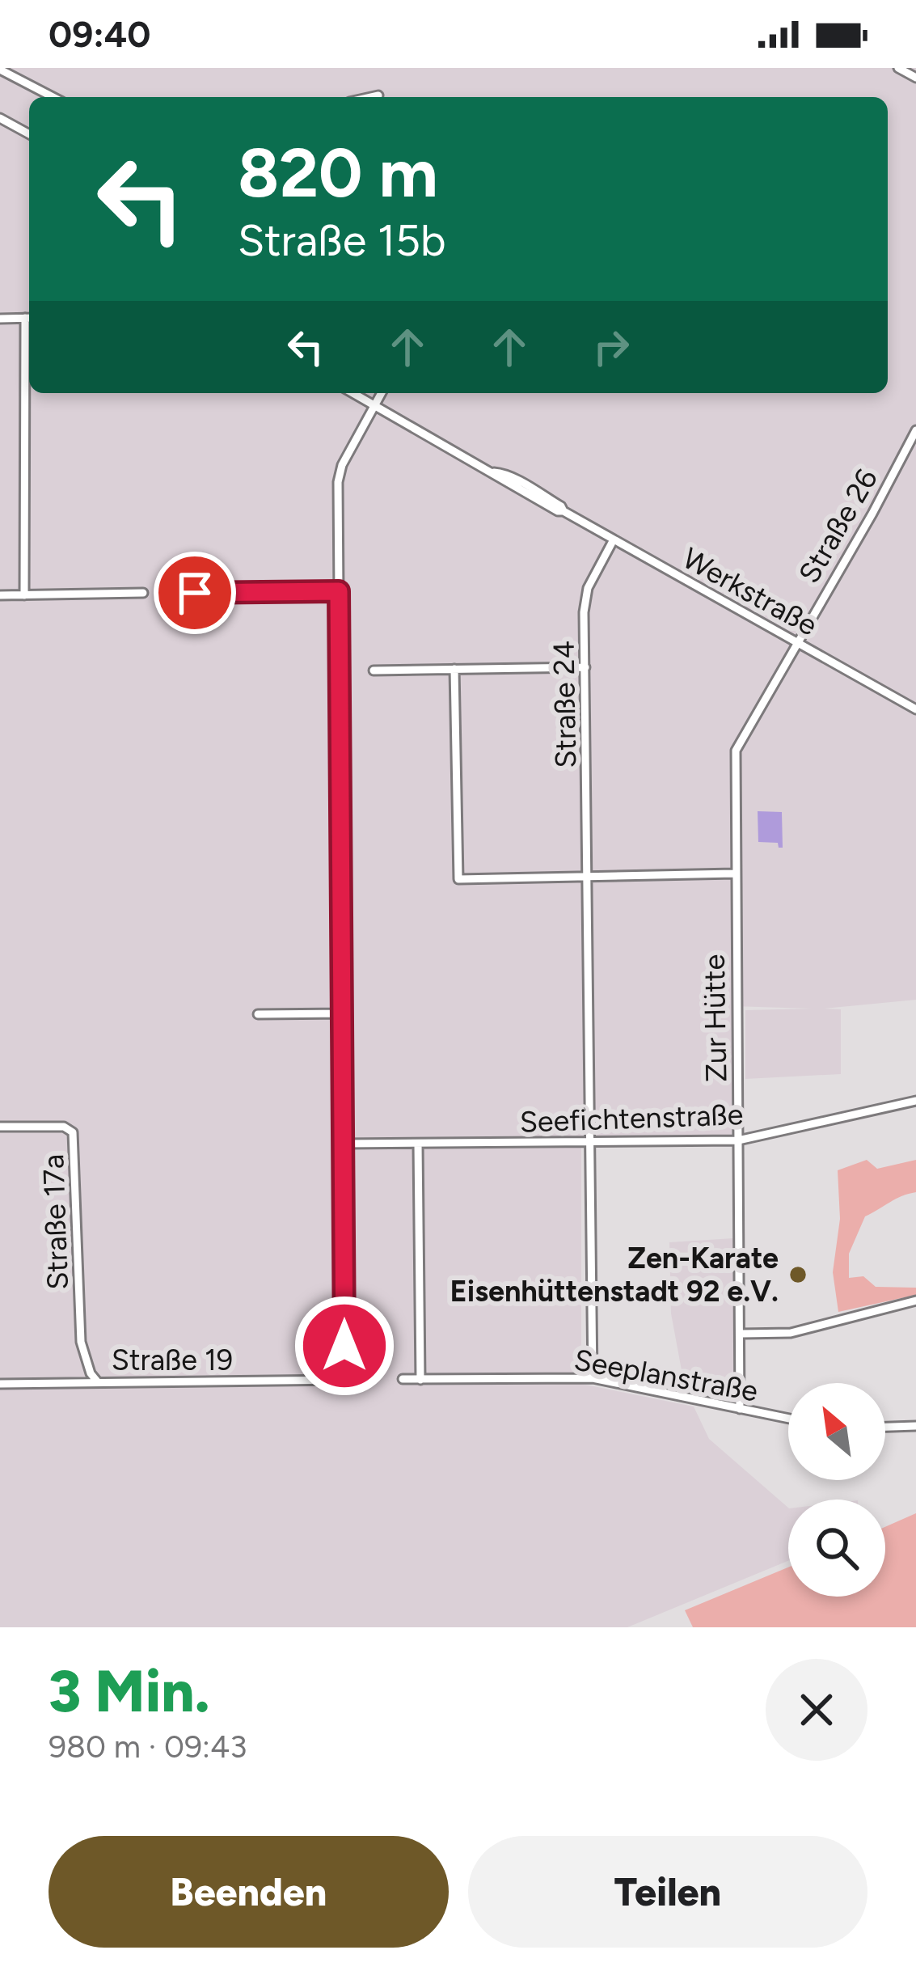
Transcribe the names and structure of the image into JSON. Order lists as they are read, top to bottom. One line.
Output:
{"streets":{"street":["Straße 26","Werkstraße","Straße 24","Zur Hütte","Seefichtenstraße","Straße 17a","Straße 19","Seeplanstraße"]},"crossings":[["Straße 26","Werkstraße"],["Straße 26","Zur Hütte"],["Werkstraße","Straße 24"],["Werkstraße","Zur Hütte"],["Straße 24","Seefichtenstraße"],["Straße 24","Seeplanstraße"],["Zur Hütte","Seefichtenstraße"],["Zur Hütte","Seeplanstraße"],["Seefichtenstraße","Straße 19"],["Straße 17a","Straße 19"]],"places":["Zen-Karate Eisenhüttenstadt 92 e.V."],"north":"top left","page":{"status":"09:40","turn":["820 m","Straße 15b"],"heading":["3 Min.","980 m · 09:43"],"buttons":["Beenden","Teilen"]}}
